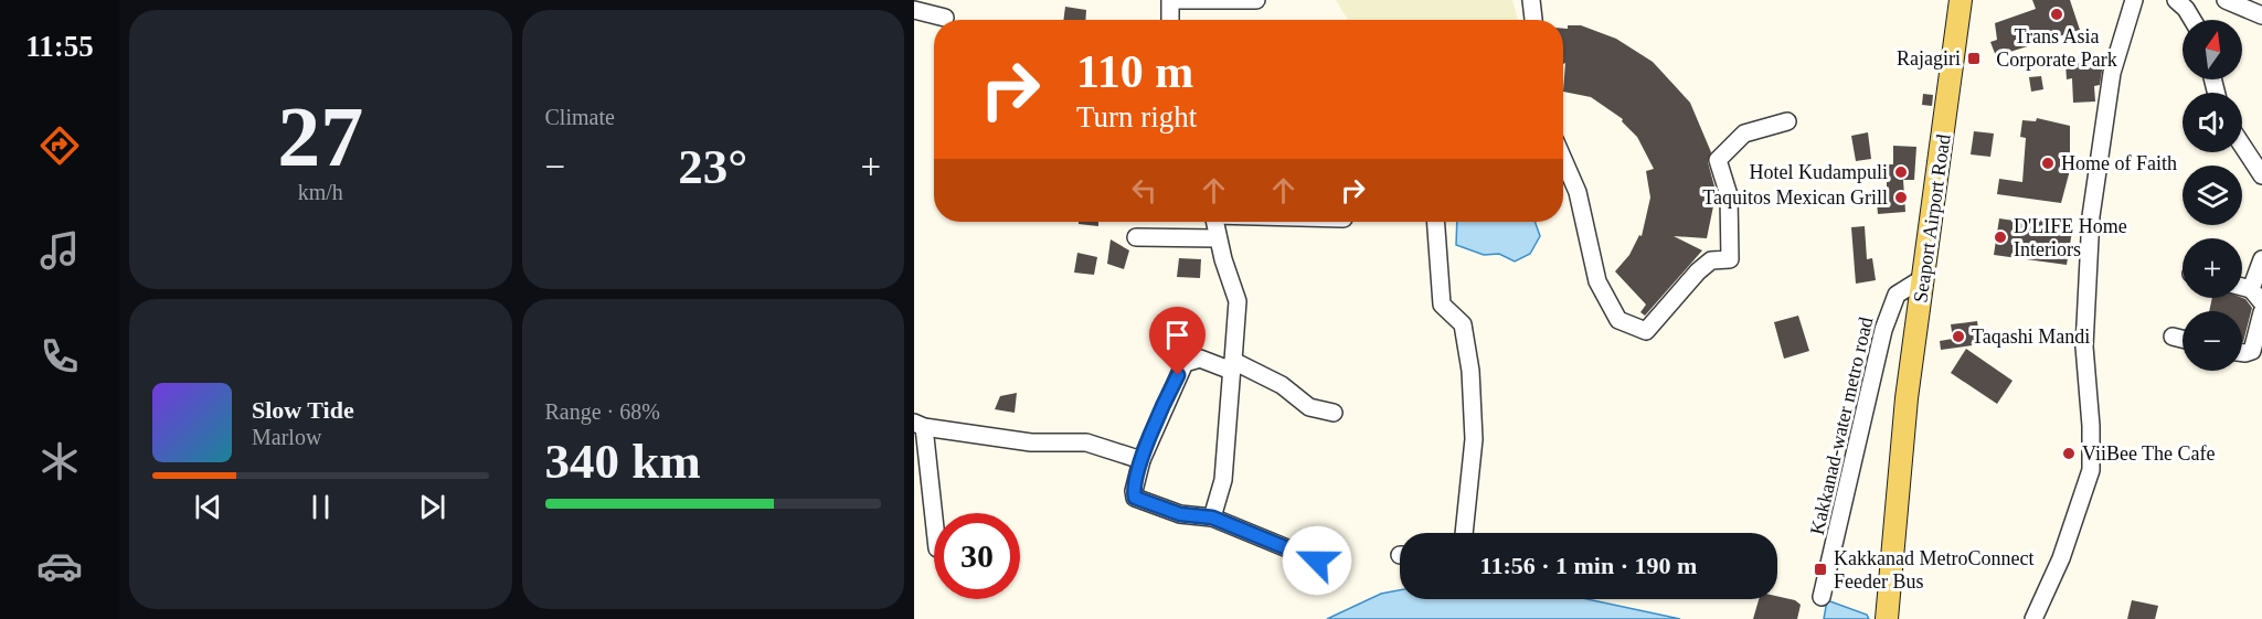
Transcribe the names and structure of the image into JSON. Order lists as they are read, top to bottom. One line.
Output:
{"streets":{"main road":["Seaport Airport Road"],"street":["Kakkanad-water metro road"]},"crossings":[["Seaport Airport Road","Kakkanad-water metro road"]],"places":{"other":["Trans Asia Corporate Park","Home of Faith","Hotel Kudampuli","Taquitos Mexican Grill","D'LIFE Home Interiors","Taqashi Mandi","ViiBee The Cafe"],"transit":["Rajagiri","Kakkanad MetroConnect Feeder Bus"]},"north":"top","page":{"tabs":"11:55","tile":[["27","km/h"],"Climate",["Range · 68%","340 km"]],"map_buttons":["+","−"],"turn":["110 m","Turn right"],"heat":["−","23°","+"],"song":["Slow Tide","Marlow"],"limit":"30","trip":"11:56 · 1 min · 190 m"}}
